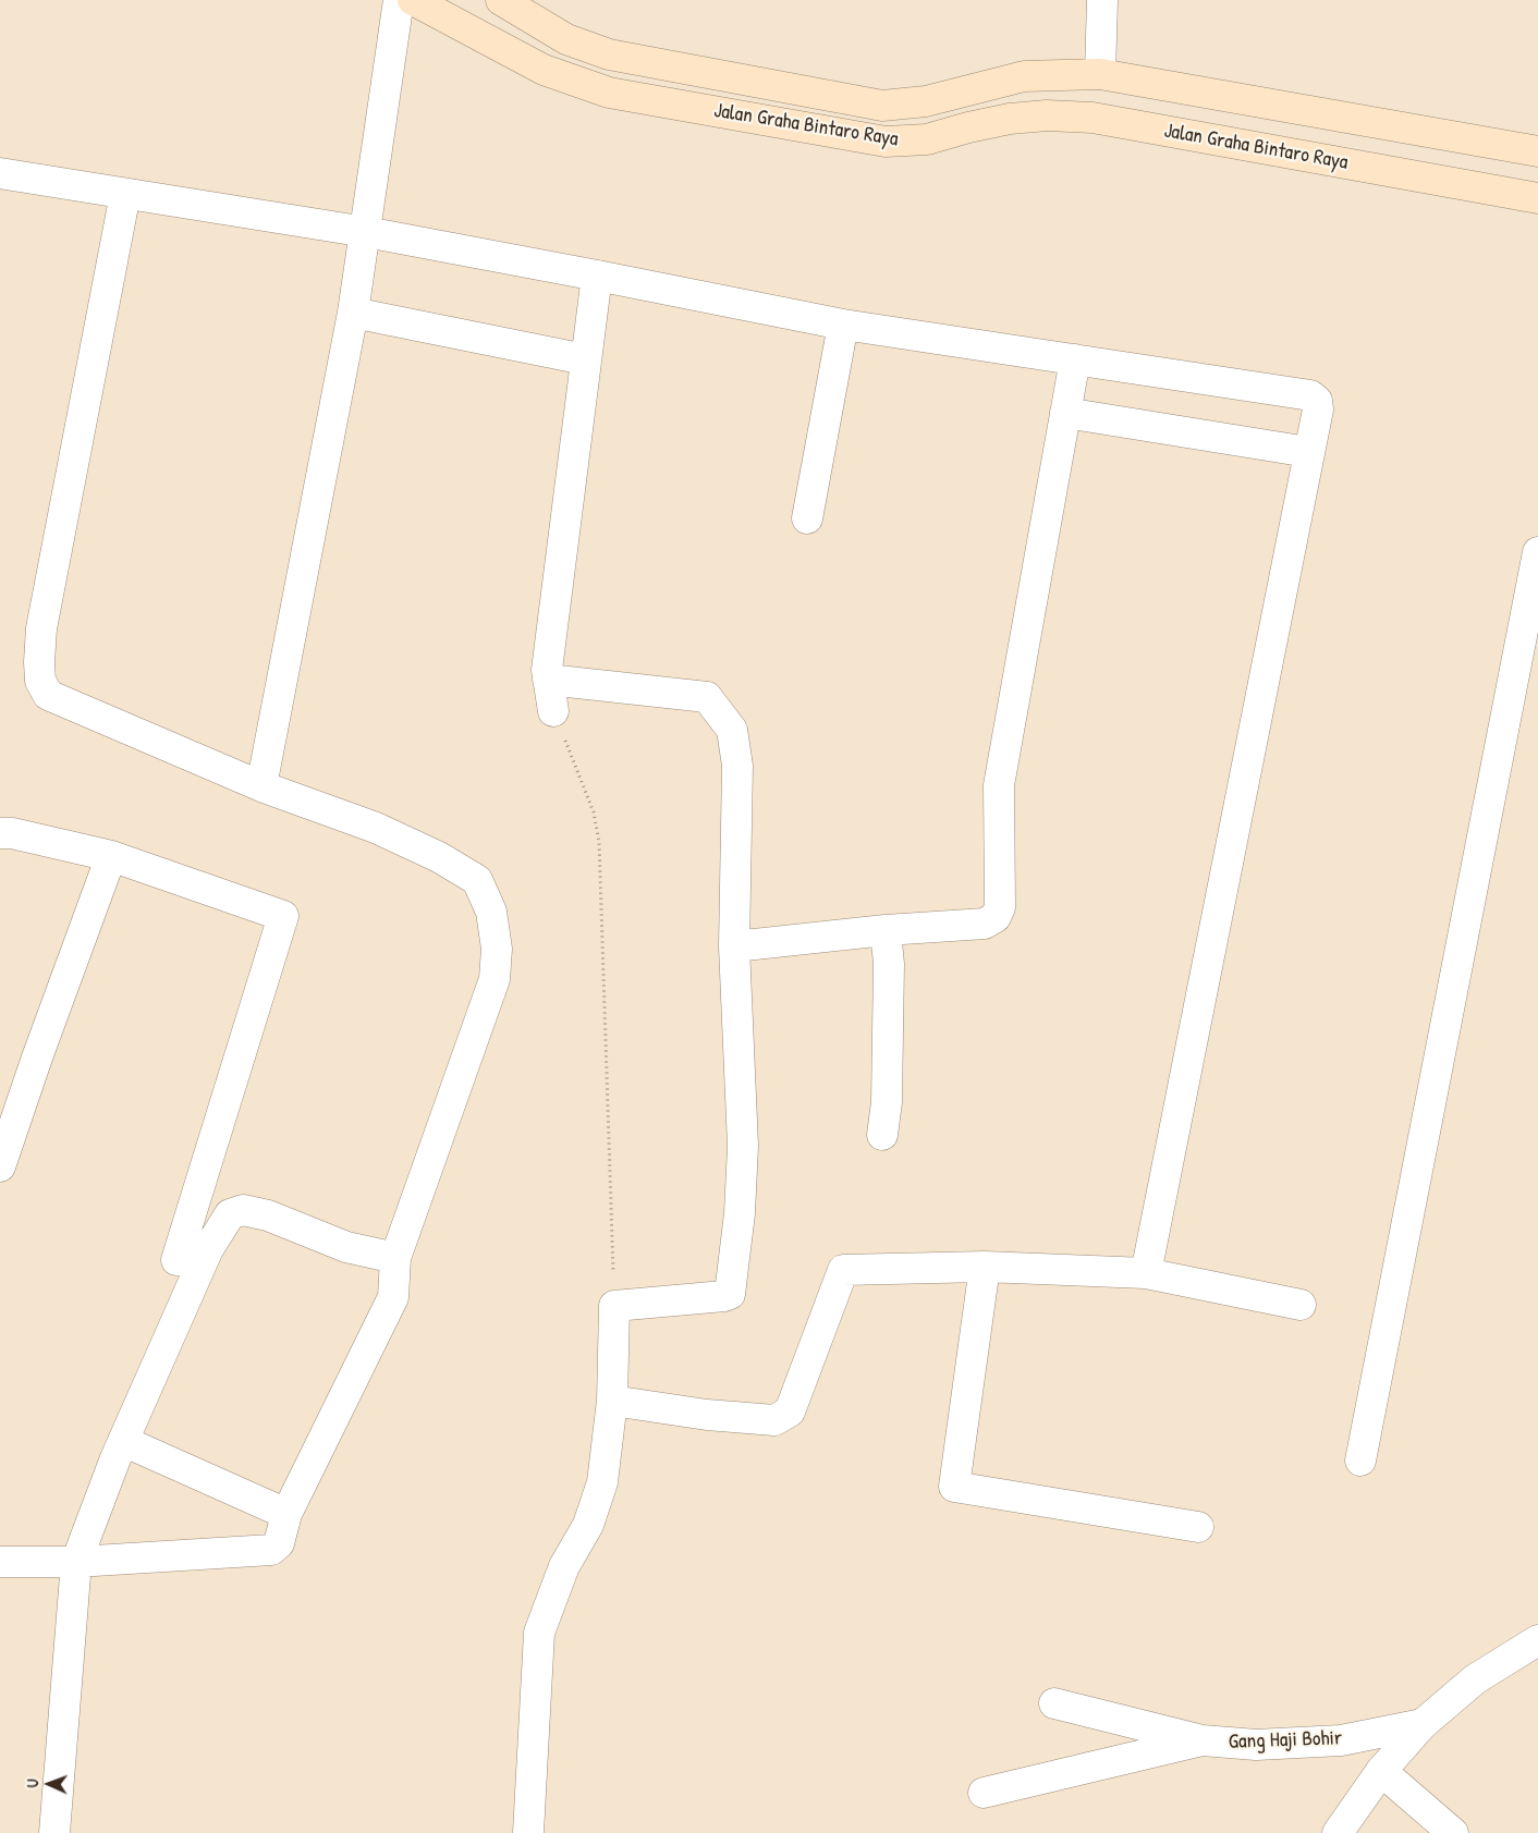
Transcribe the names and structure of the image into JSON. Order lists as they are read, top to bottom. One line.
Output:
{"streets":{"main road":["Jalan Graha Bintaro Raya"],"street":["Gang Haji Bohir"]},"north":"left"}
